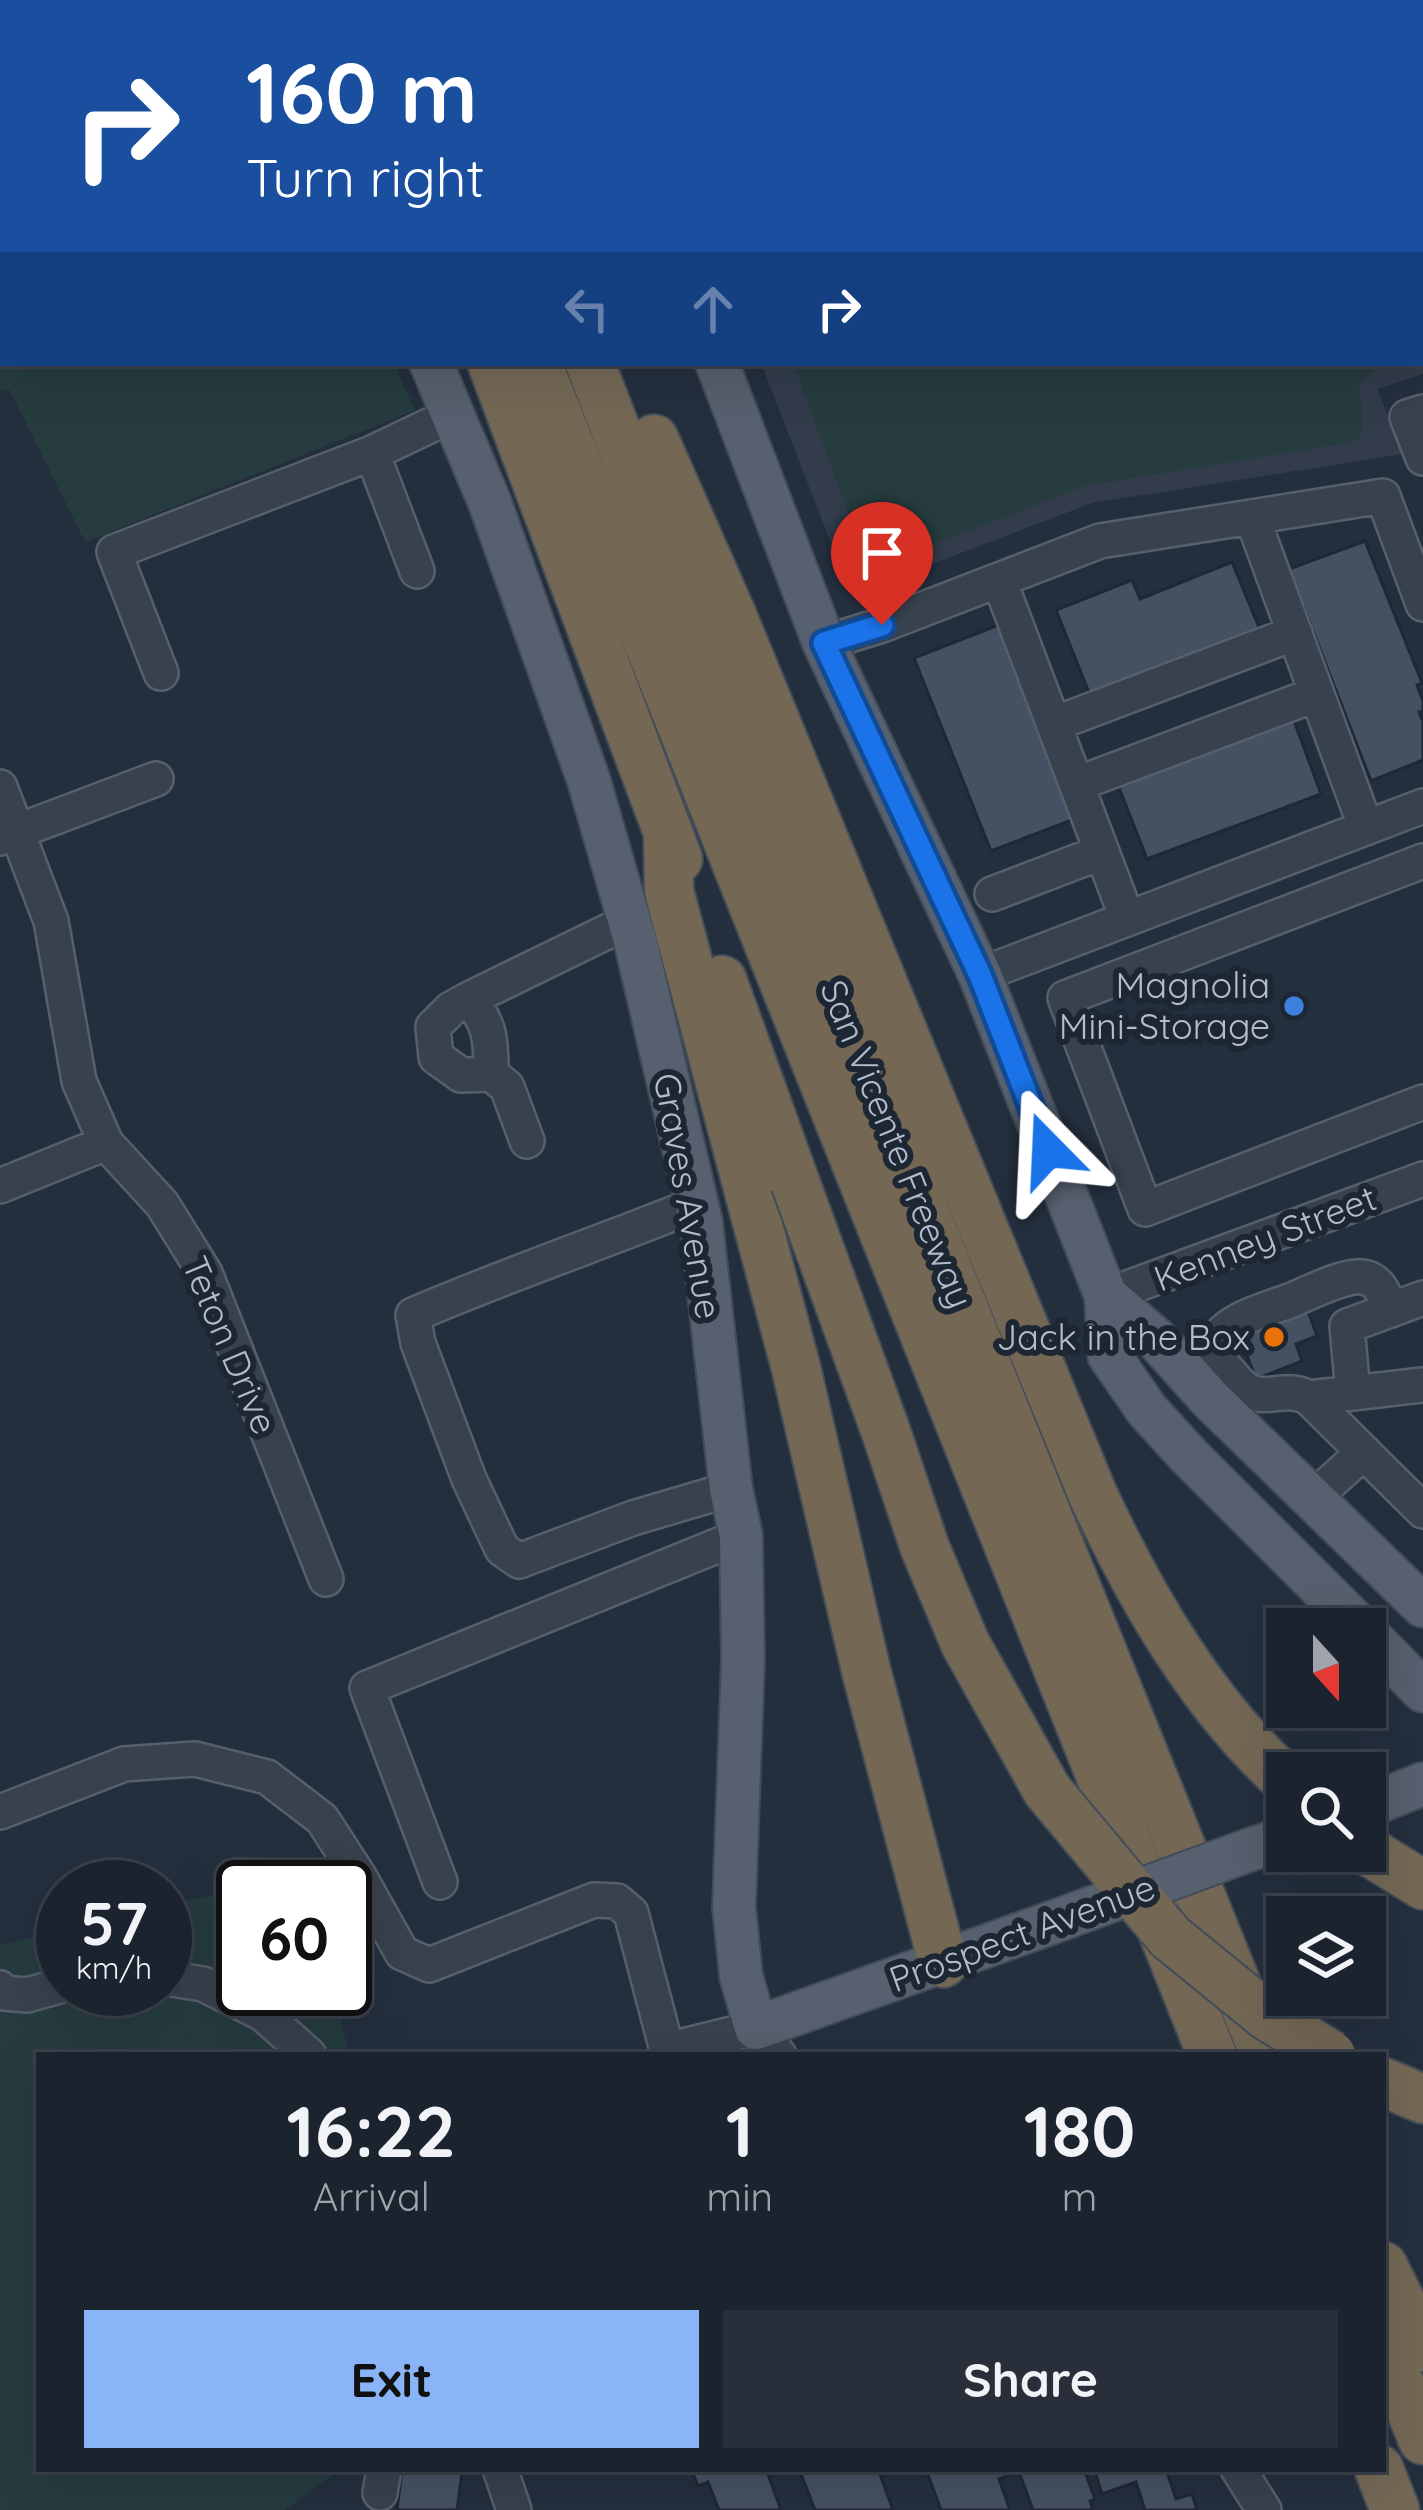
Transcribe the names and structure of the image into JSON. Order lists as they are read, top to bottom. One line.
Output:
{"streets":{"highway":["San Vicente Freeway"],"main road":["Graves Avenue","Prospect Avenue"],"street":["Kenney Street","Teton Drive"]},"crossings":[["Graves Avenue","Prospect Avenue"]],"places":["Magnolia Mini-Storage","Jack in the Box"],"north":"bottom","page":{"turn":["160 m","Turn right"],"speed":"57 km/h","limit":"60","eta":["16:22","Arrival","1","min","180","m"],"buttons":["Exit","Share"]}}
